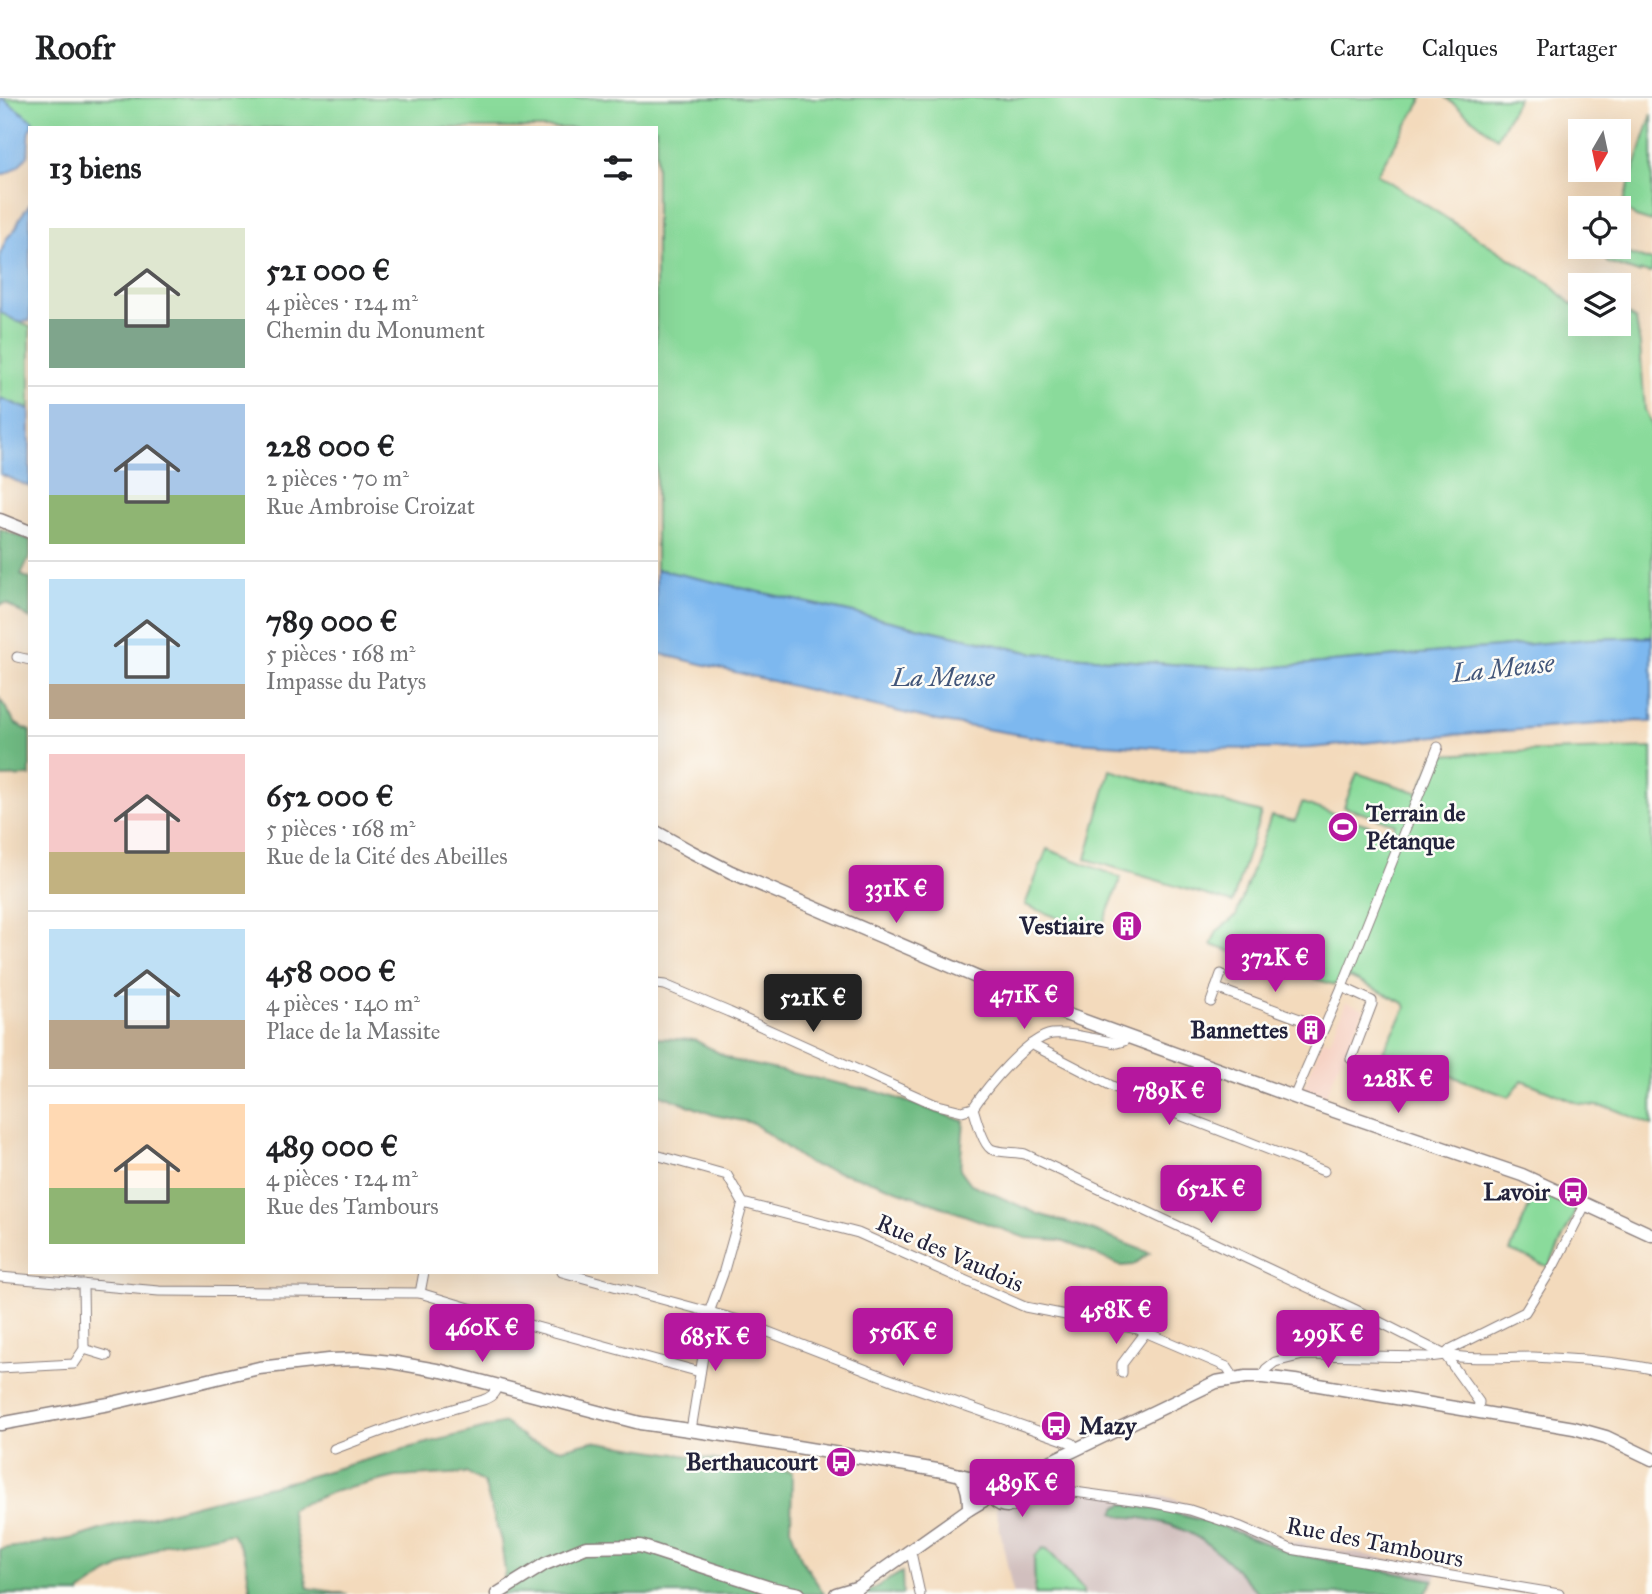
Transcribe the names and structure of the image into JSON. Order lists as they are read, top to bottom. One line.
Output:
{"streets":{"street":["Rue des Vaudois","Rue des Tambours"]},"water":["La Meuse"],"places":{"sports":["Terrain de Pétanque"],"building":["Vestiaire","Bannettes"],"bus stop":["Lavoir","Mazy","Berthaucourt"]},"north":"bottom","page":{"header":"Roofr","nav":["Carte","Calques","Partager"],"heading":"13 biens","list":[{"name":"521 000 €","note":"4 pièces · 124 m² · Chemin du Monument"},{"name":"228 000 €","note":"2 pièces · 70 m² · Rue Ambroise Croizat"},{"name":"789 000 €","note":"5 pièces · 168 m² · Impasse du Patys"},{"name":"652 000 €","note":"5 pièces · 168 m² · Rue de la Cité des Abeilles"},{"name":"458 000 €","note":"4 pièces · 140 m² · Place de la Massite"},{"name":"489 000 €","note":"4 pièces · 124 m² · Rue des Tambours"}],"price":["331K €","372K €","471K €","521K €","228K €","789K €","652K €","458K €","460K €","556K €","299K €","685K €","489K €"]}}
